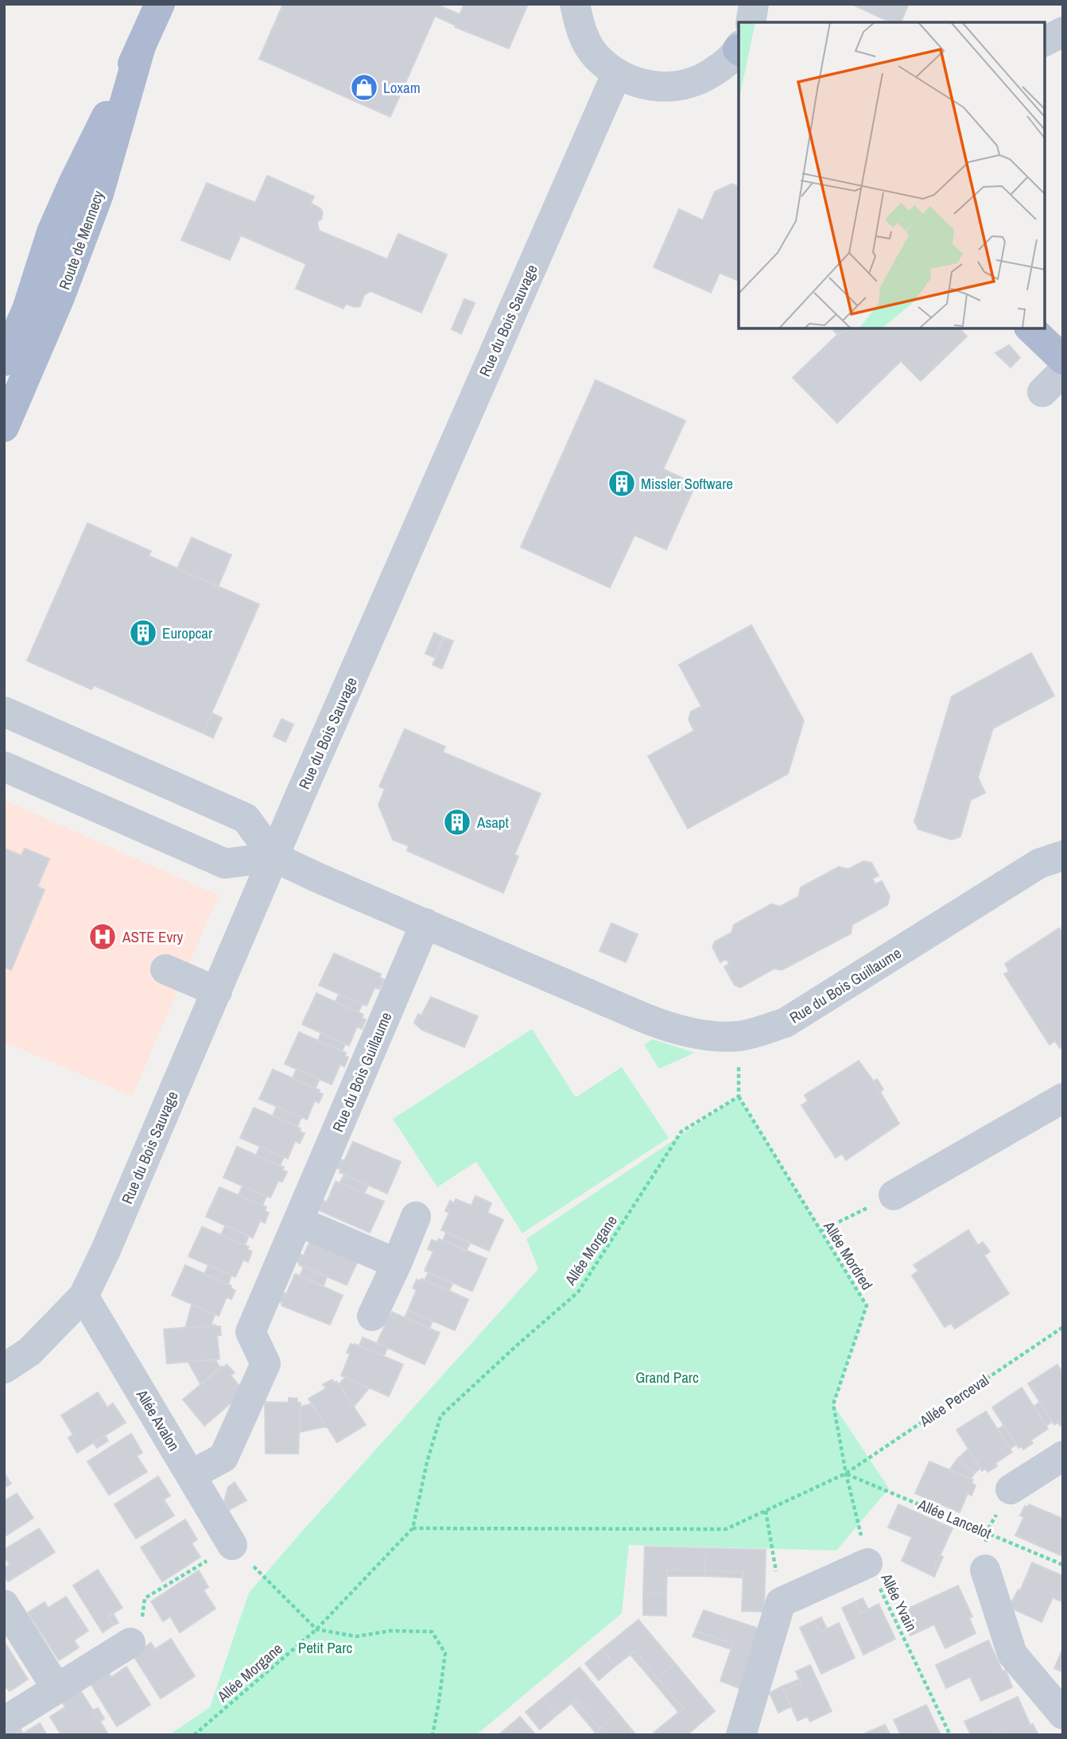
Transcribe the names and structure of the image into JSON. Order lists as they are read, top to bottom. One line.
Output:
{"streets":{"main road":["Route de Mennecy"],"street":["Rue du Bois Sauvage","Rue du Bois Guillaume","Allée Avalon"],"path":["Allée Morgane","Allée Mordred","Allée Perceval","Allée Lancelot","Allée Yvain"]},"crossings":[["Rue du Bois Sauvage","Rue du Bois Guillaume"],["Rue du Bois Sauvage","Allée Avalon"],["Rue du Bois Guillaume","Allée Avalon"],["Allée Morgane","Allée Mordred"],["Allée Mordred","Allée Perceval"],["Allée Mordred","Allée Lancelot"],["Allée Mordred","Allée Yvain"],["Allée Perceval","Allée Lancelot"],["Allée Perceval","Allée Yvain"],["Allée Lancelot","Allée Yvain"]],"parks":["Grand Parc","Petit Parc"],"places":{"shop":["Loxam"],"building":["Missler Software","Europcar","Asapt"],"hospital":["ASTE Evry"]}}
